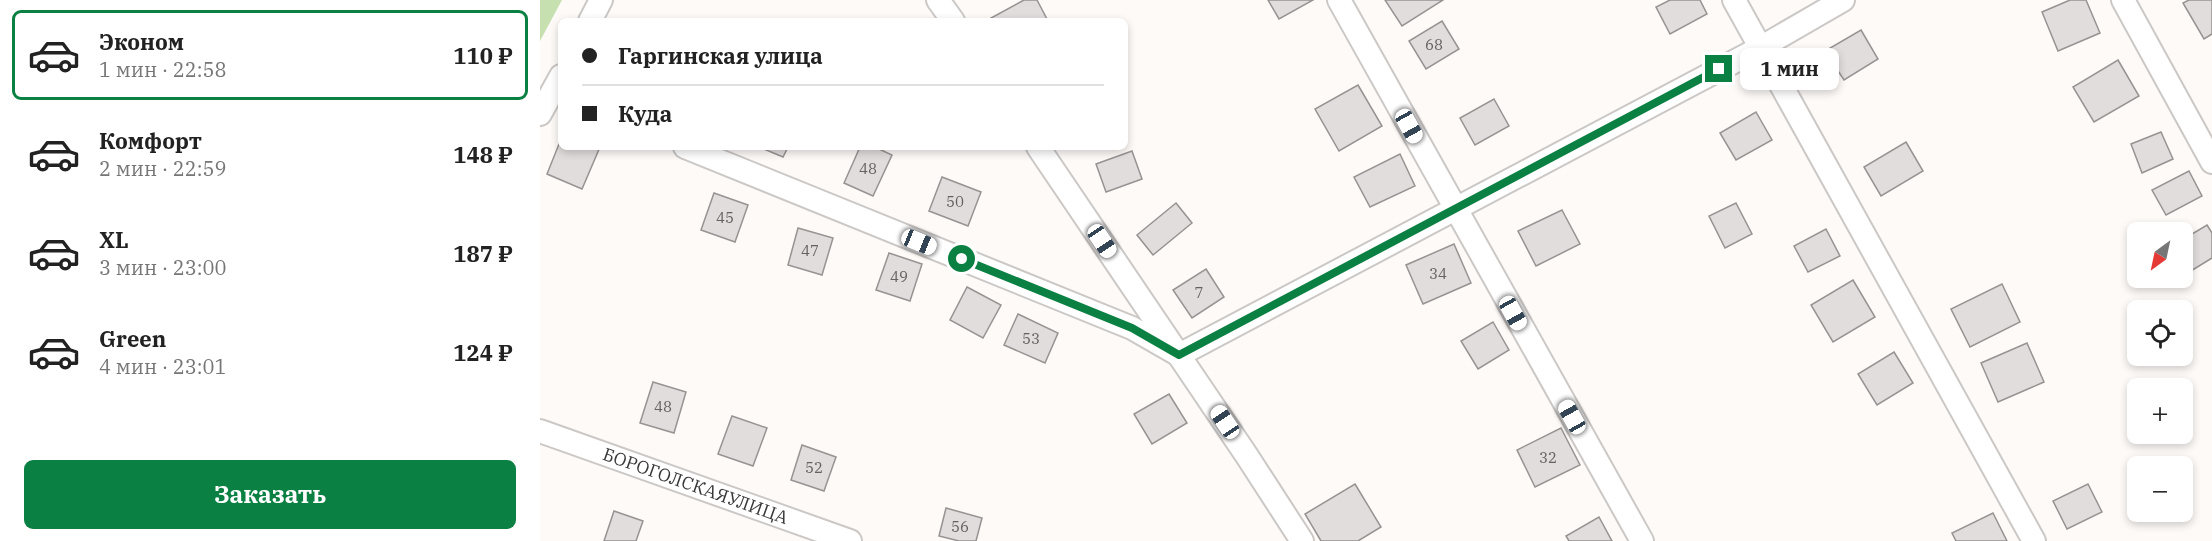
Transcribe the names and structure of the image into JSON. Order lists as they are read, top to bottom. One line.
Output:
{"streets":{"street":["БОРОГОЛСКАЯУЛИЦА"]},"house_numbers":["68","48","50","45","47","34","49","7","53","48","32","52","56"],"north":"bottom left","page":{"list":[{"name":"Эконом","note":"1 мин · 22:58","value":"110 ₽"},{"name":"Комфорт","note":"2 мин · 22:59","value":"148 ₽"},{"name":"XL","note":"3 мин · 23:00","value":"187 ₽"},{"name":"Green","note":"4 мин · 23:01","value":"124 ₽"}],"banner":["Гаргинская улица","Куда"],"bubble":"1 мин","map_buttons":["+","−"],"buttons":"Заказать"}}
